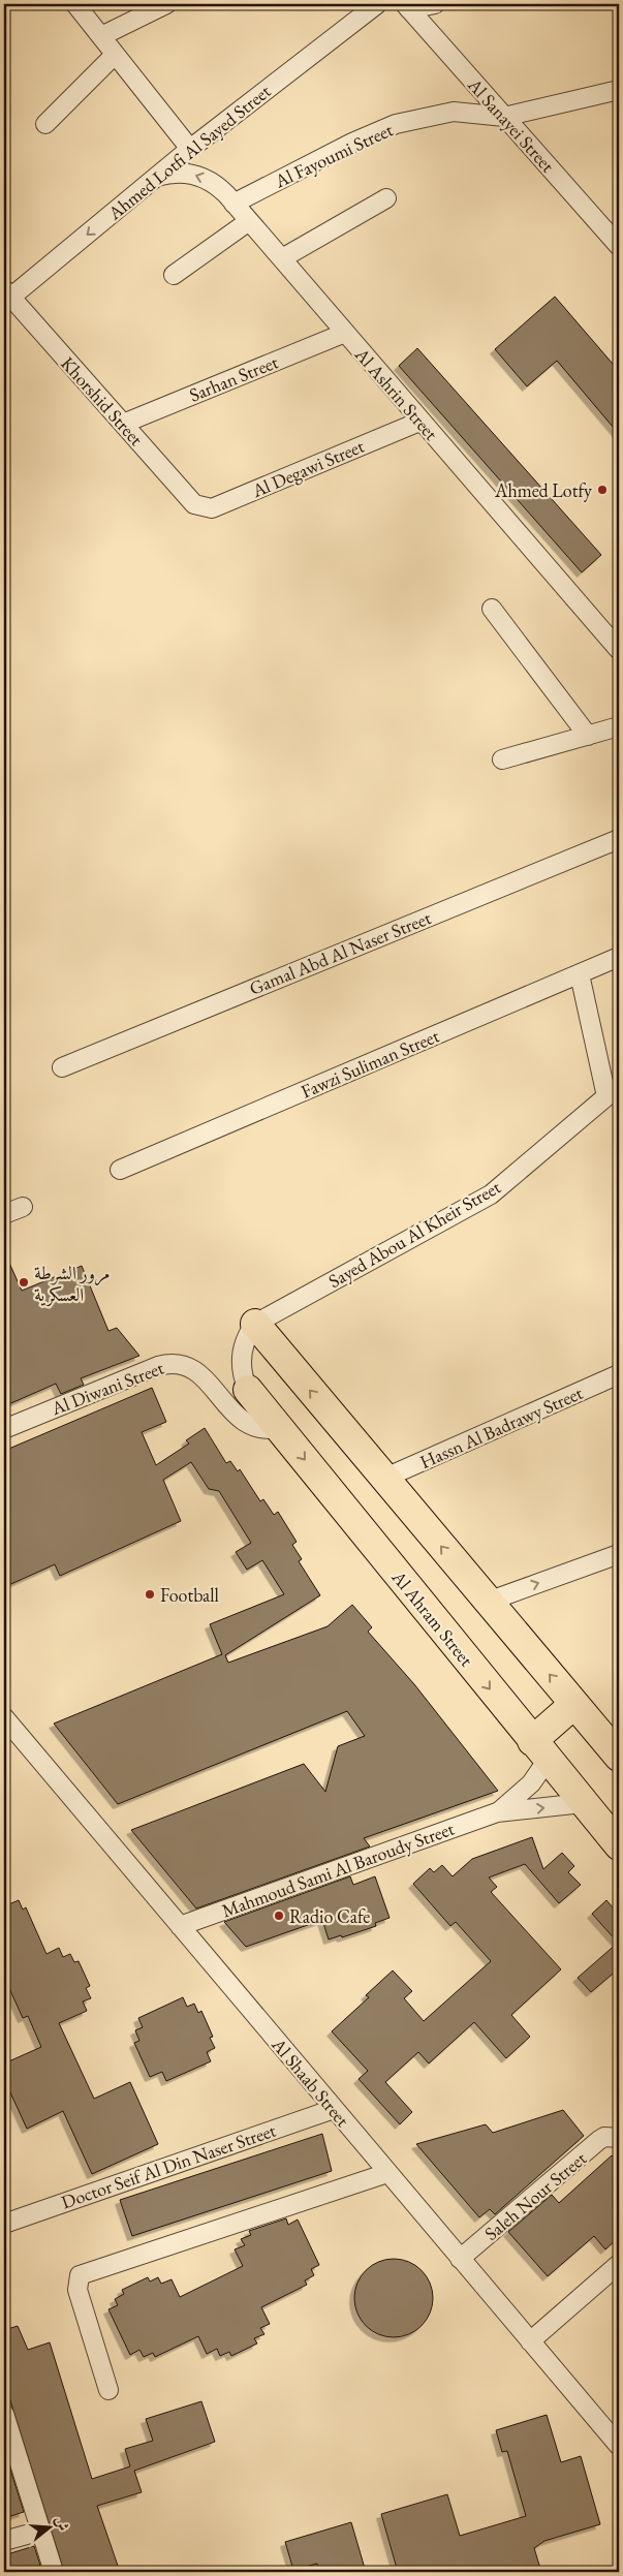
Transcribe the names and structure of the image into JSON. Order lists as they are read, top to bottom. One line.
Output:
{"streets":{"main road":["Al Ahram Street"],"street":["Al Sanayei Street","Ahmed Lotfi Al Sayed Street","Al Fayoumi Street","Sarhan Street","Al Ashrin Street","Khorshid Street","Al Degawi Street","Gamal Abd Al Naser Street","Fawzi Suliman Street","Sayed Abou Al Kheir Street","Al Diwani Street","Hassn Al Badrawy Street","Mahmoud Sami Al Baroudy Street","Al Shaab Street","Doctor Seif Al Din Naser Street","Saleh Nour Street"]},"crossings":[["Al Sanayei Street","Al Fayoumi Street"],["Ahmed Lotfi Al Sayed Street","Al Ashrin Street"],["Ahmed Lotfi Al Sayed Street","Khorshid Street"],["Al Fayoumi Street","Al Ashrin Street"],["Sarhan Street","Al Ashrin Street"],["Sarhan Street","Khorshid Street"],["Al Ashrin Street","Al Degawi Street"],["Khorshid Street","Al Degawi Street"],["Al Diwani Street","Al Ahram Street"],["Al Ahram Street","Mahmoud Sami Al Baroudy Street"],["Mahmoud Sami Al Baroudy Street","Al Shaab Street"],["Al Shaab Street","Doctor Seif Al Din Naser Street"],["Al Shaab Street","Saleh Nour Street"]],"places":["Ahmed Lotfy","مرور الشرطة العسكرية","Football","Radio Cafe"],"north":"right"}
